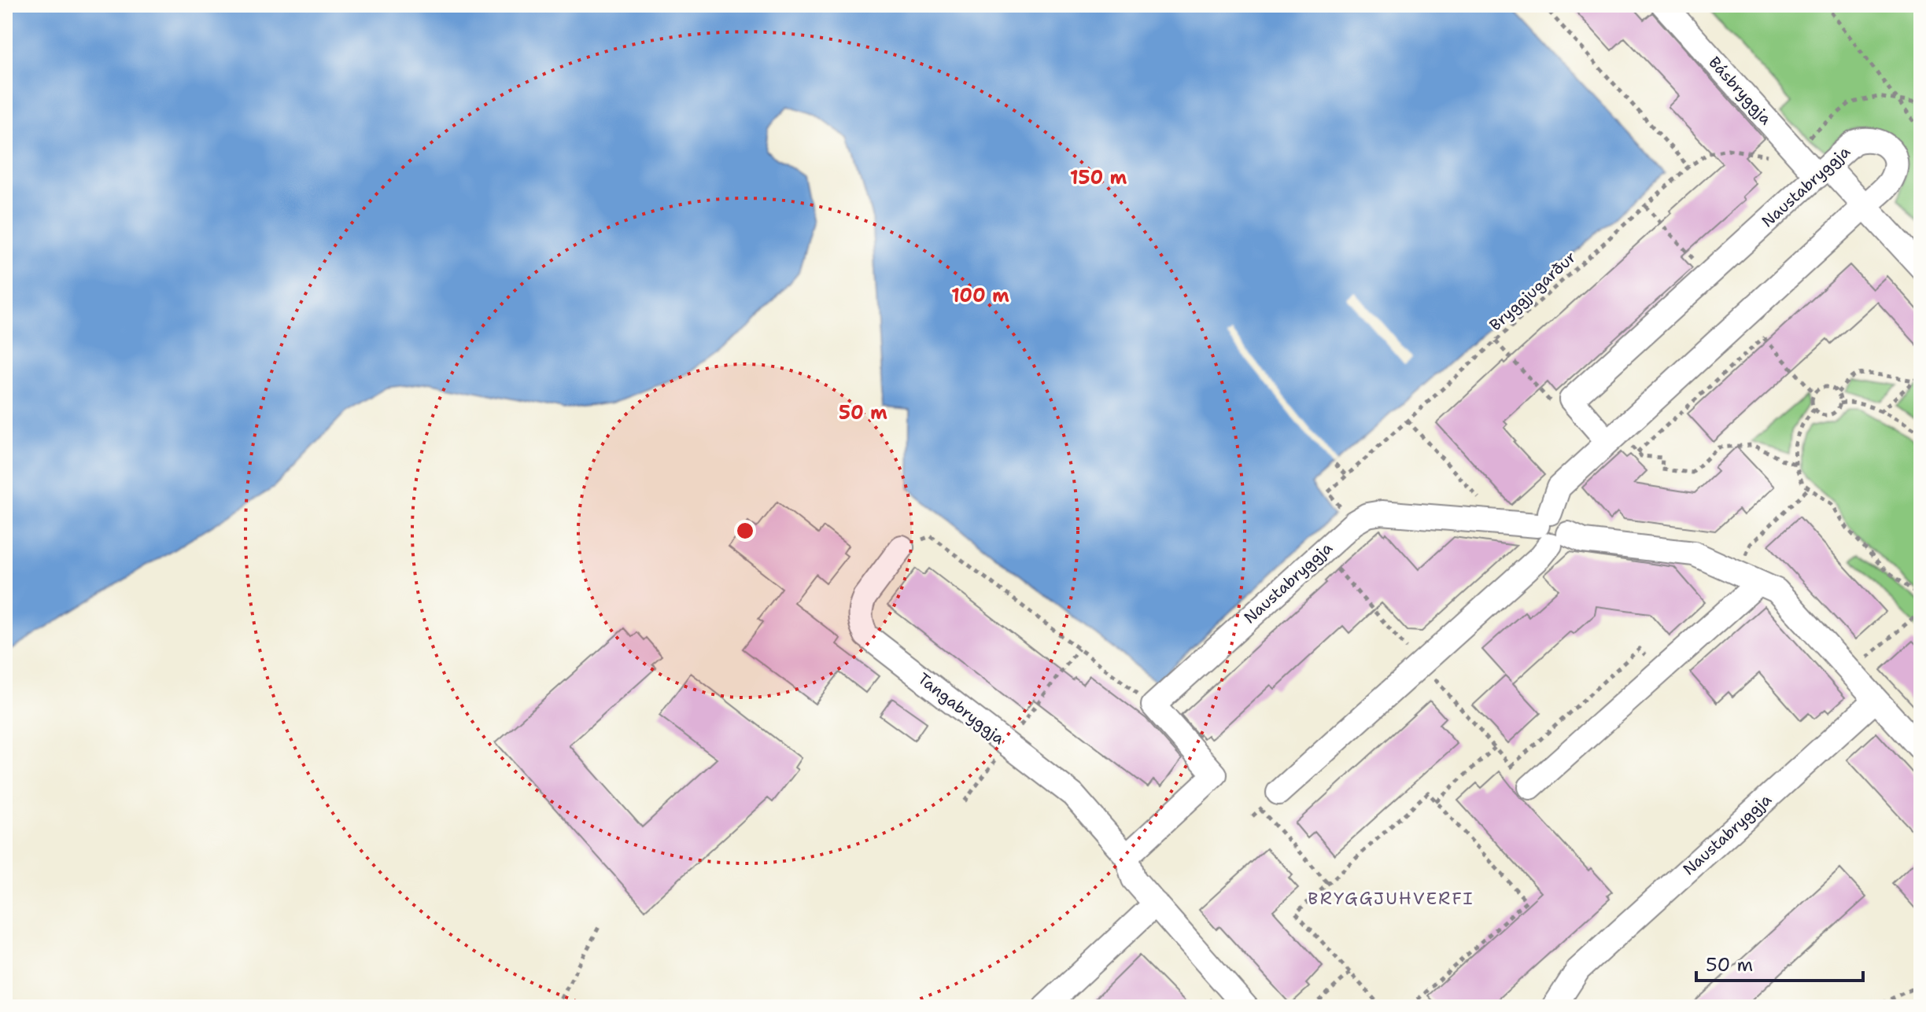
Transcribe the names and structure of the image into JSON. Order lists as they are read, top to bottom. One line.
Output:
{"streets":{"street":["Básbryggja","Naustabryggja","Tangabryggja"],"path":["Bryggjugarður"]},"crossings":[["Básbryggja","Naustabryggja"],["Básbryggja","Bryggjugarður"],["Naustabryggja","Bryggjugarður"]],"districts":["BRYGGJUHVERFI"],"scale_bar":"50 m","rings":["150 m","100 m","50 m"]}
